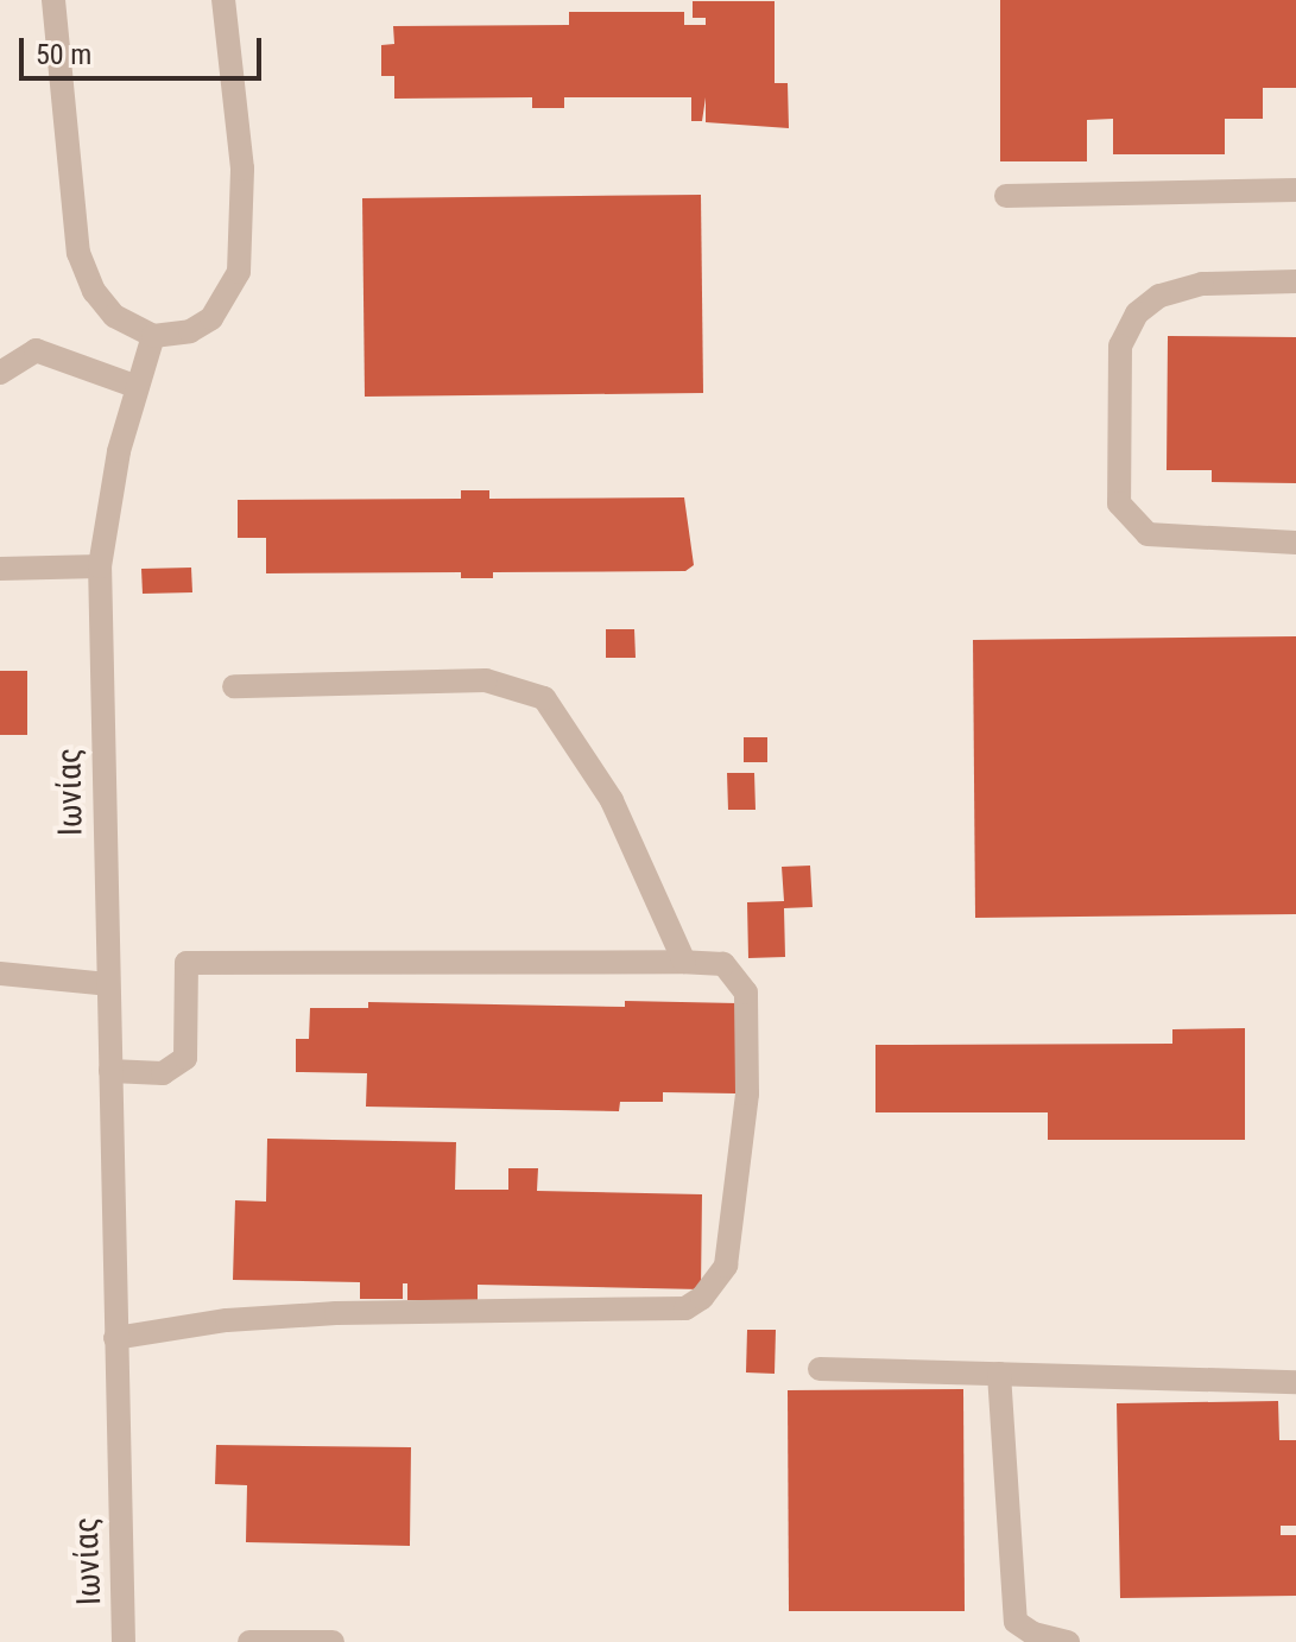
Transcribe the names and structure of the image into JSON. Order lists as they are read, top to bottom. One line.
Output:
{"streets":{"street":["Ιωνίας"]},"scale_bar":"50 m"}
